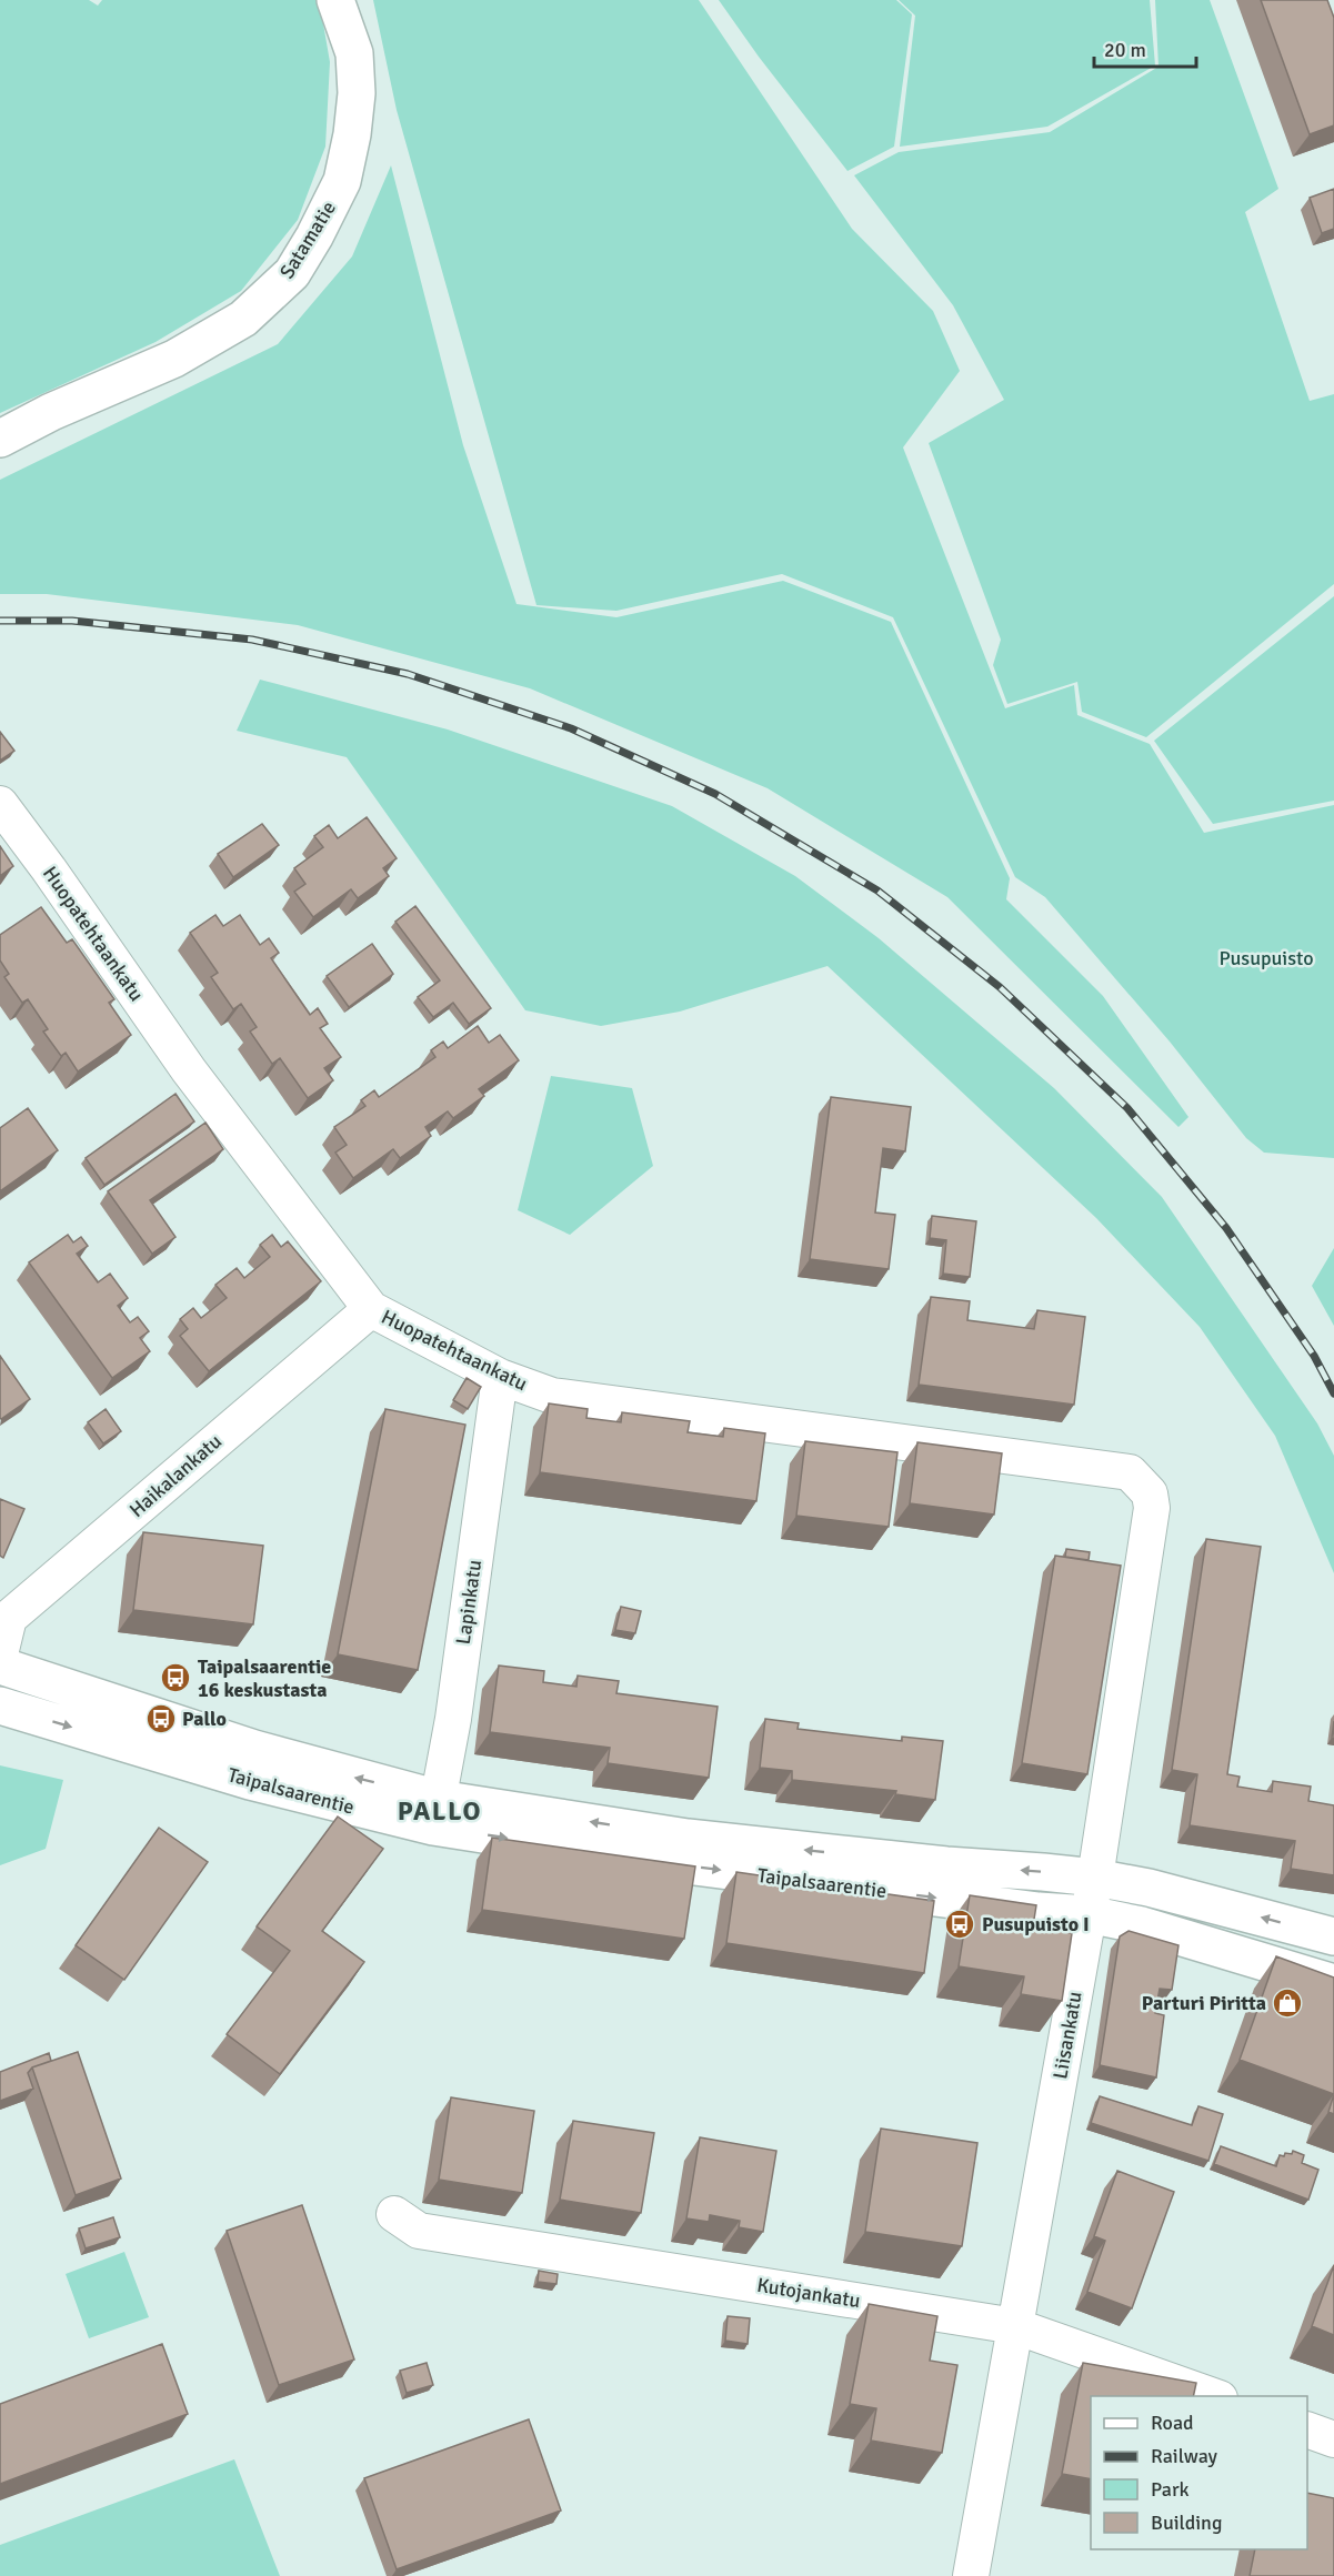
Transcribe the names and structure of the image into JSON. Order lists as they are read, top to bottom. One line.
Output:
{"streets":{"main road":["Satamatie","Taipalsaarentie"],"street":["Huopatehtaankatu","Haikalankatu","Lapinkatu","Liisankatu","Kutojankatu"]},"crossings":[["Huopatehtaankatu","Haikalankatu"],["Huopatehtaankatu","Lapinkatu"],["Huopatehtaankatu","Liisankatu"],["Lapinkatu","Taipalsaarentie"],["Taipalsaarentie","Liisankatu"],["Liisankatu","Kutojankatu"]],"districts":["PALLO"],"parks":["Pusupuisto"],"places":{"bus stop":["Taipalsaarentie 16 keskustasta","Pallo","Pusupuisto I"],"shop":["Parturi Piritta"]},"legend":["Road","Railway","Park","Building"],"scale_bar":"20 m"}
